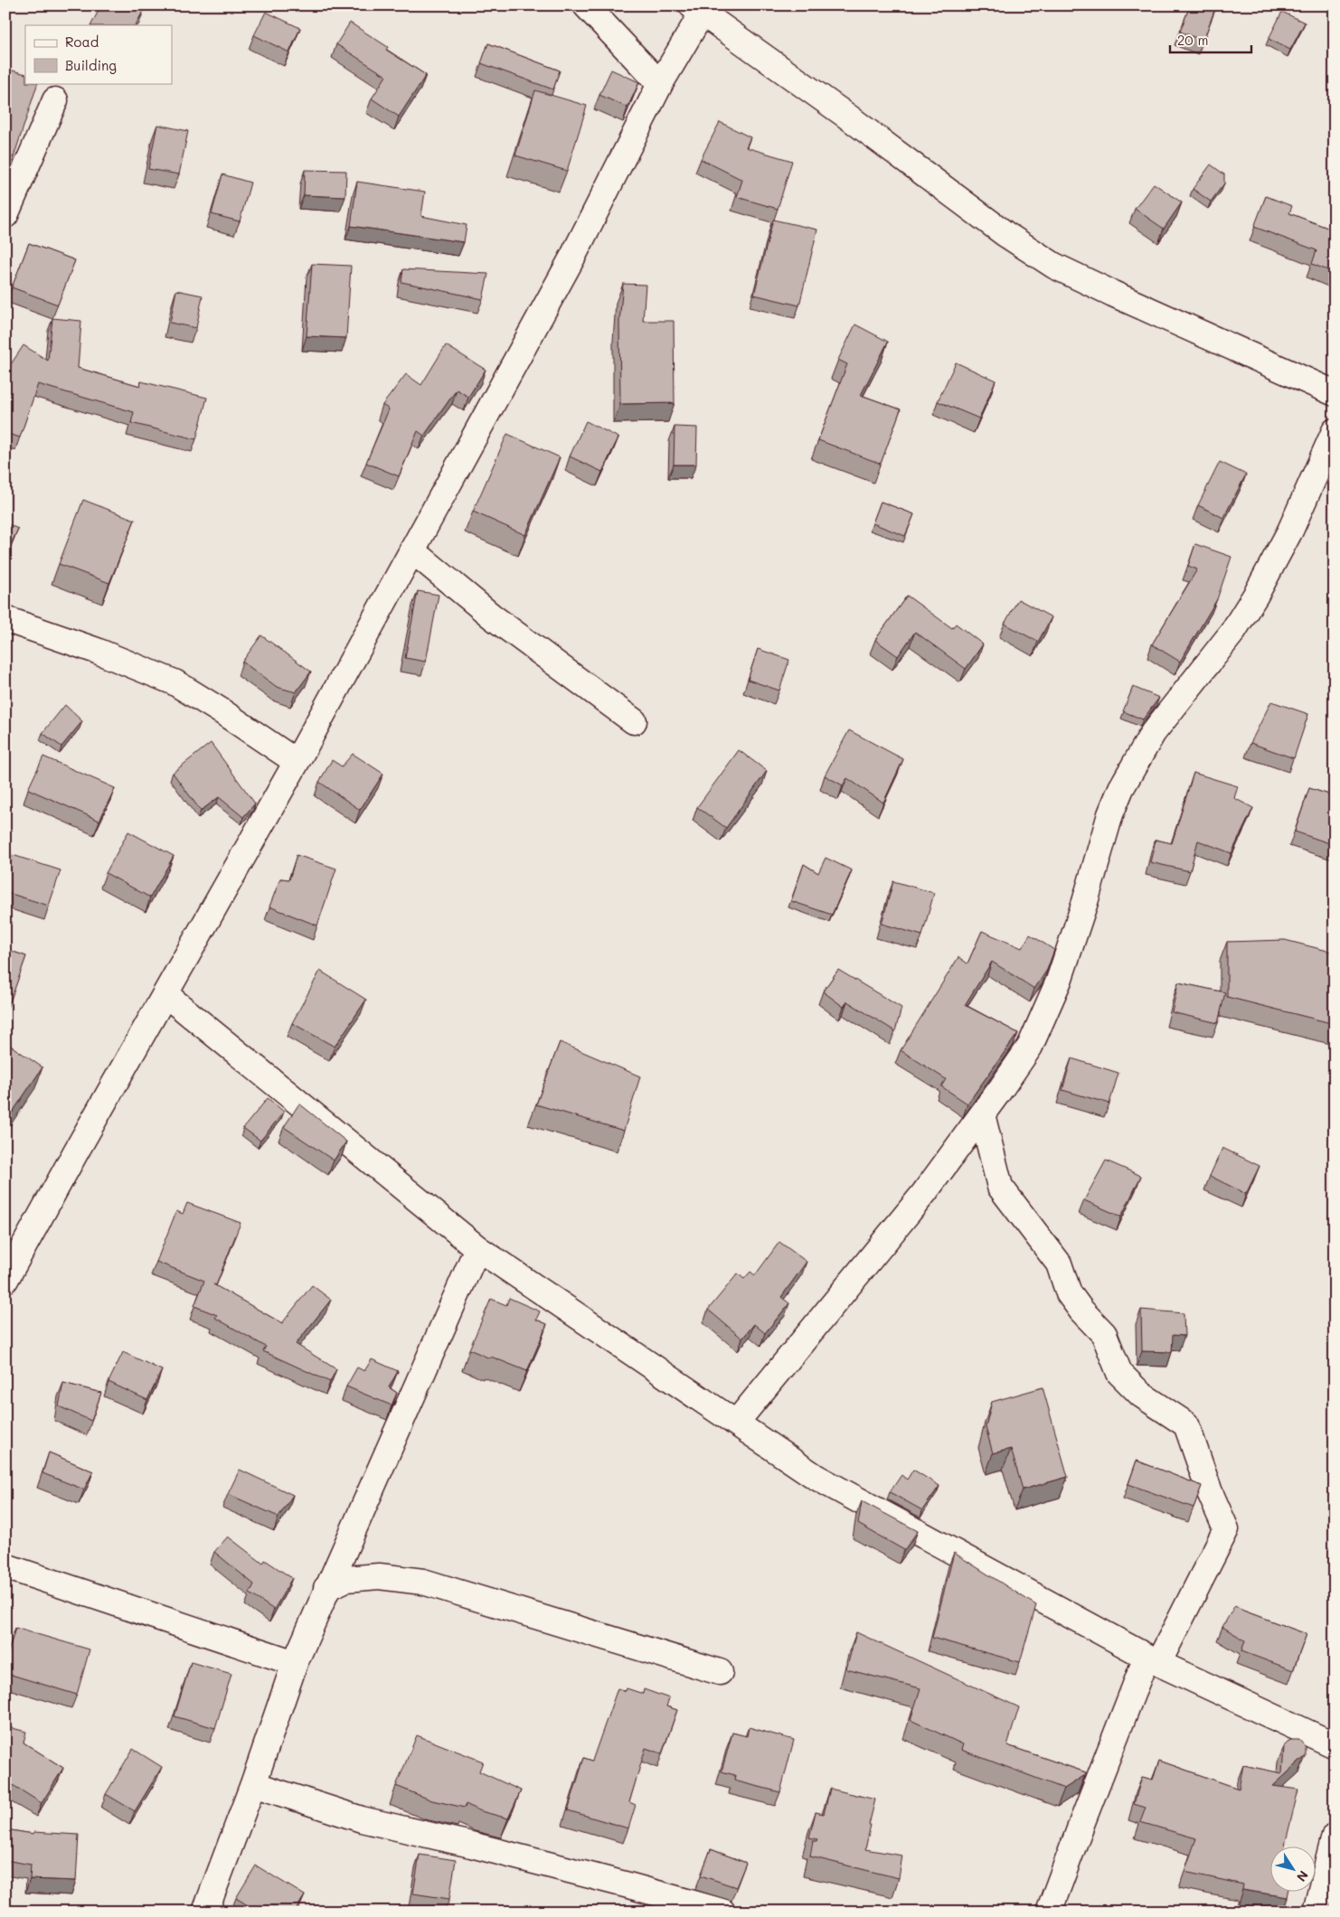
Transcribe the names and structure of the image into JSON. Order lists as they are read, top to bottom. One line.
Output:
{"legend":["Road","Building"],"scale_bar":"20 m","north":"bottom right"}
